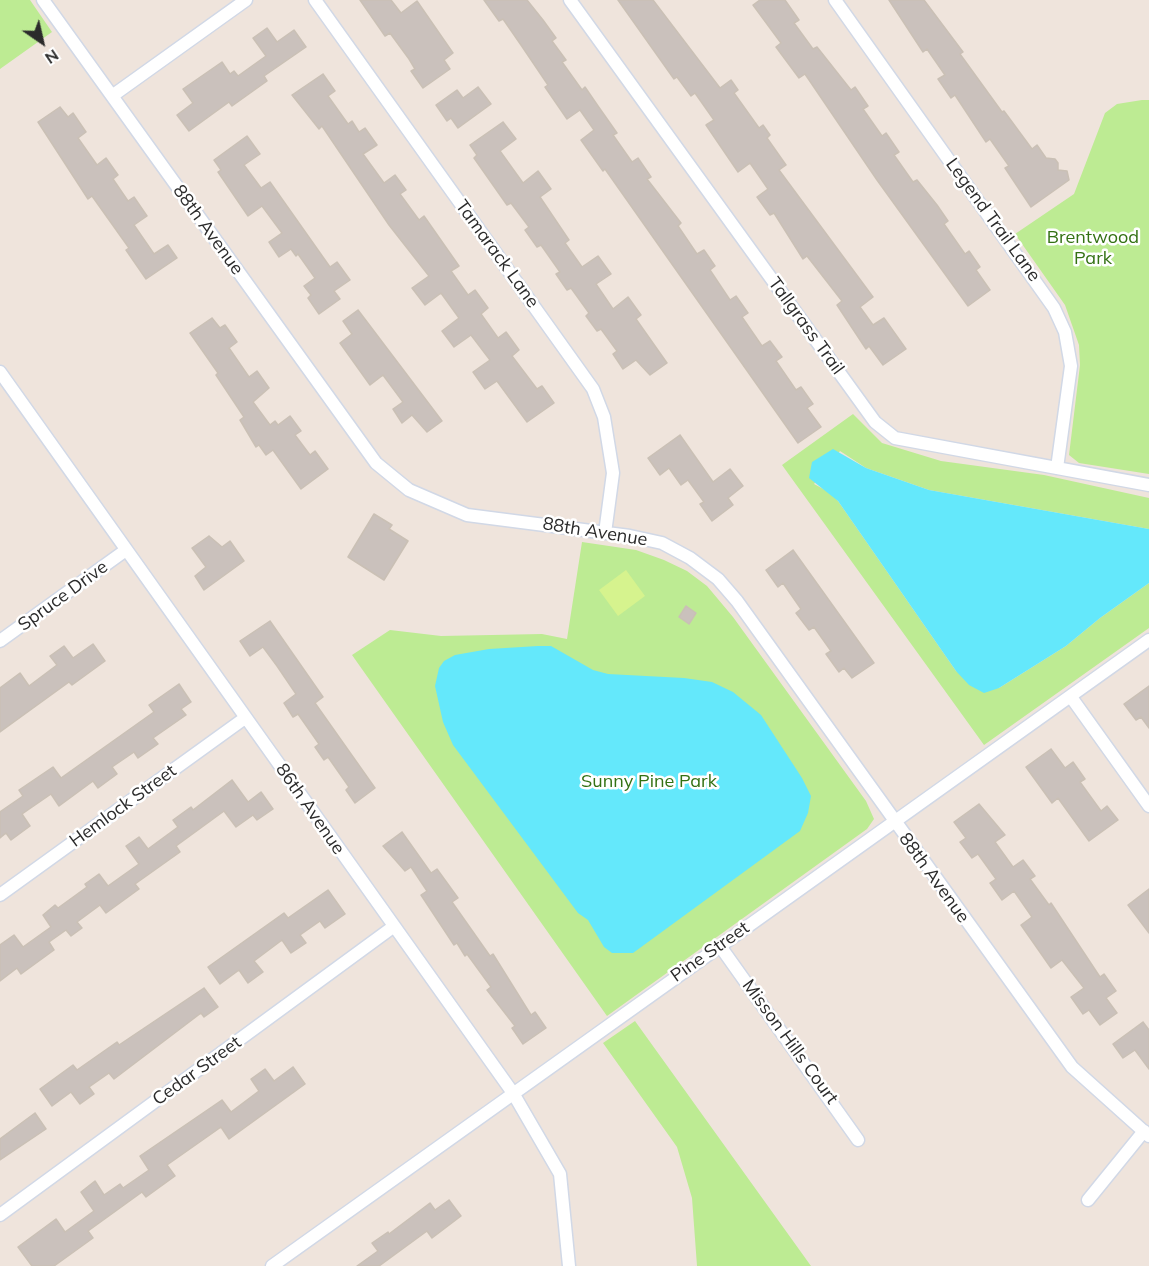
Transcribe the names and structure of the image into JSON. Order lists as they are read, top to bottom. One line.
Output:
{"streets":{"street":["Legend Trail Lane","88th Avenue","Tamarack Lane","Tallgrass Trail","Spruce Drive","Hemlock Street","86th Avenue","Pine Street","Misson Hills Court","Cedar Street"]},"crossings":[["Legend Trail Lane","Tallgrass Trail"],["88th Avenue","Tamarack Lane"],["88th Avenue","Pine Street"],["Spruce Drive","86th Avenue"],["Hemlock Street","86th Avenue"],["86th Avenue","Pine Street"],["86th Avenue","Cedar Street"],["Pine Street","Misson Hills Court"]],"parks":["Brentwood Park","Sunny Pine Park"],"north":"bottom right"}
